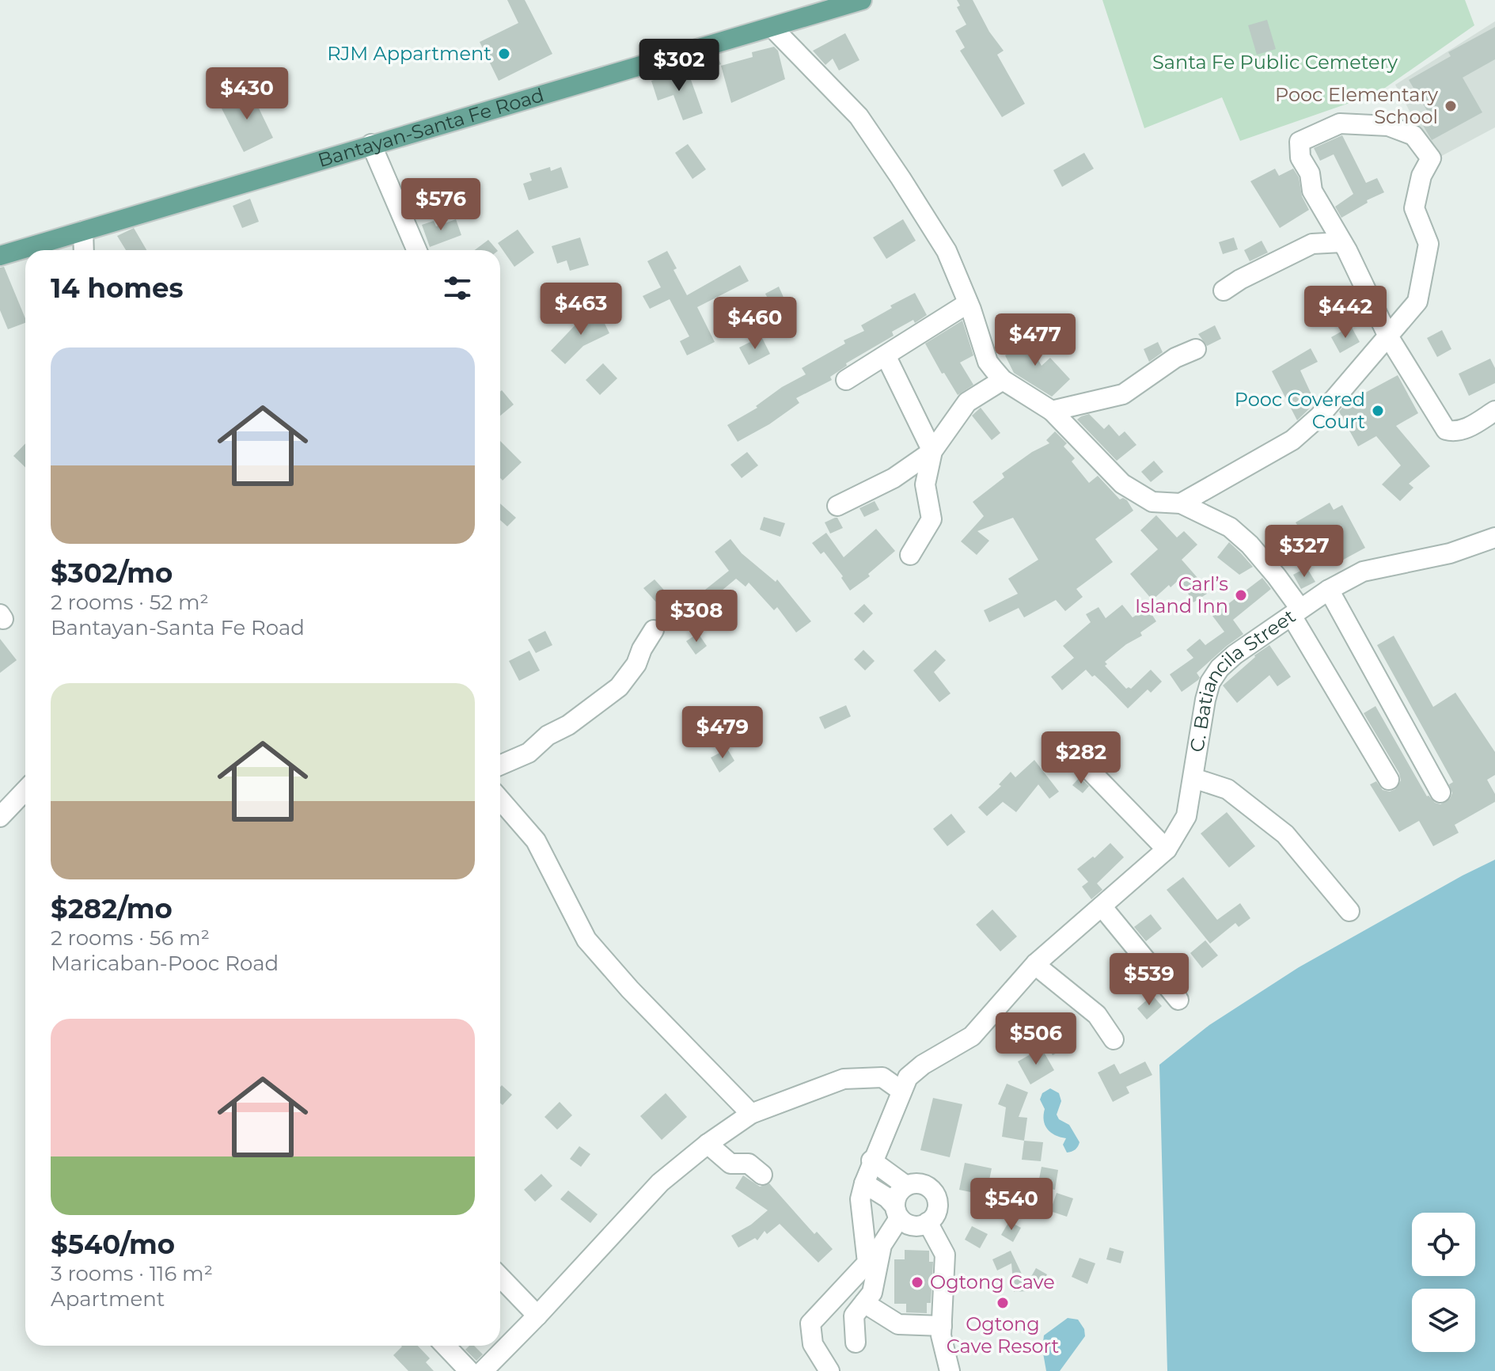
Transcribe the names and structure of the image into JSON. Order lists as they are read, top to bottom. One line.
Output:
{"streets":{"main road":["Bantayan-Santa Fe Road"],"street":["C. Batiancila Street"]},"parks":["Santa Fe Public Cemetery"],"places":["RJM Appartment","Pooc Elementary School","Pooc Covered Court","Carl’s Island Inn","Ogtong Cave","Ogtong Cave Resort"],"page":{"price":["$302","$430","$576","$463","$442","$460","$477","$327","$308","$479","$282","$539","$506","$540"],"heading":"14 homes","list":[{"name":"$302/mo","note":"2 rooms · 52 m² · Bantayan-Santa Fe Road"},{"name":"$282/mo","note":"2 rooms · 56 m² · Maricaban-Pooc Road"},{"name":"$540/mo","note":"3 rooms · 116 m² · Apartment"}]}}
